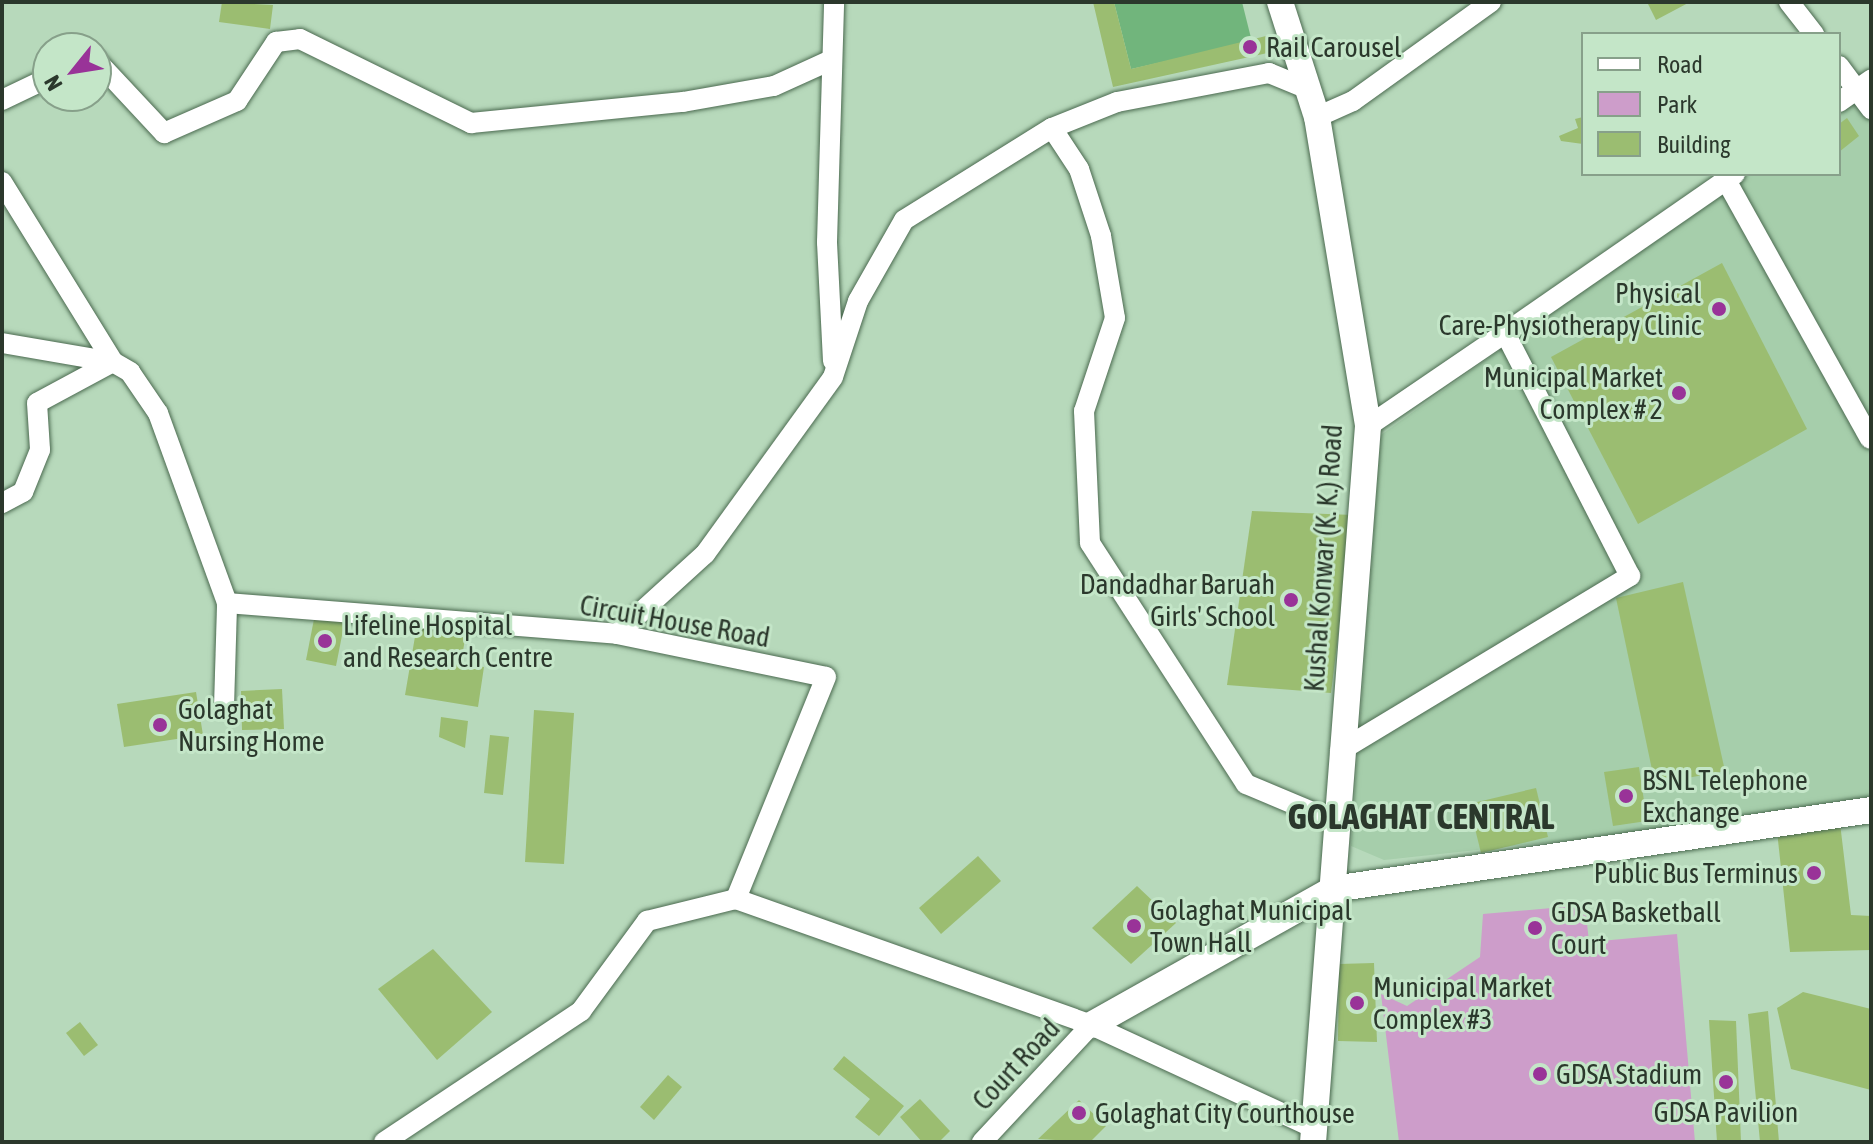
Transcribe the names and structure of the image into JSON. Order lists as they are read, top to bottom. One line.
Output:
{"streets":{"main road":["Kushal Konwar (K. K.) Road"],"street":["Circuit House Road","Court Road"]},"districts":["GOLAGHAT CENTRAL"],"places":["Rail Carousel","Physical Care-Physiotherapy Clinic","Municipal Market Complex # 2","Dandadhar Baruah Girls' School","Lifeline Hospital and Research Centre","Golaghat Nursing Home","BSNL Telephone Exchange","Public Bus Terminus","Golaghat Municipal Town Hall","GDSA Basketball Court","Municipal Market Complex #3","GDSA Stadium","GDSA Pavilion","Golaghat City Courthouse"],"legend":["Road","Park","Building"],"north":"bottom left"}
